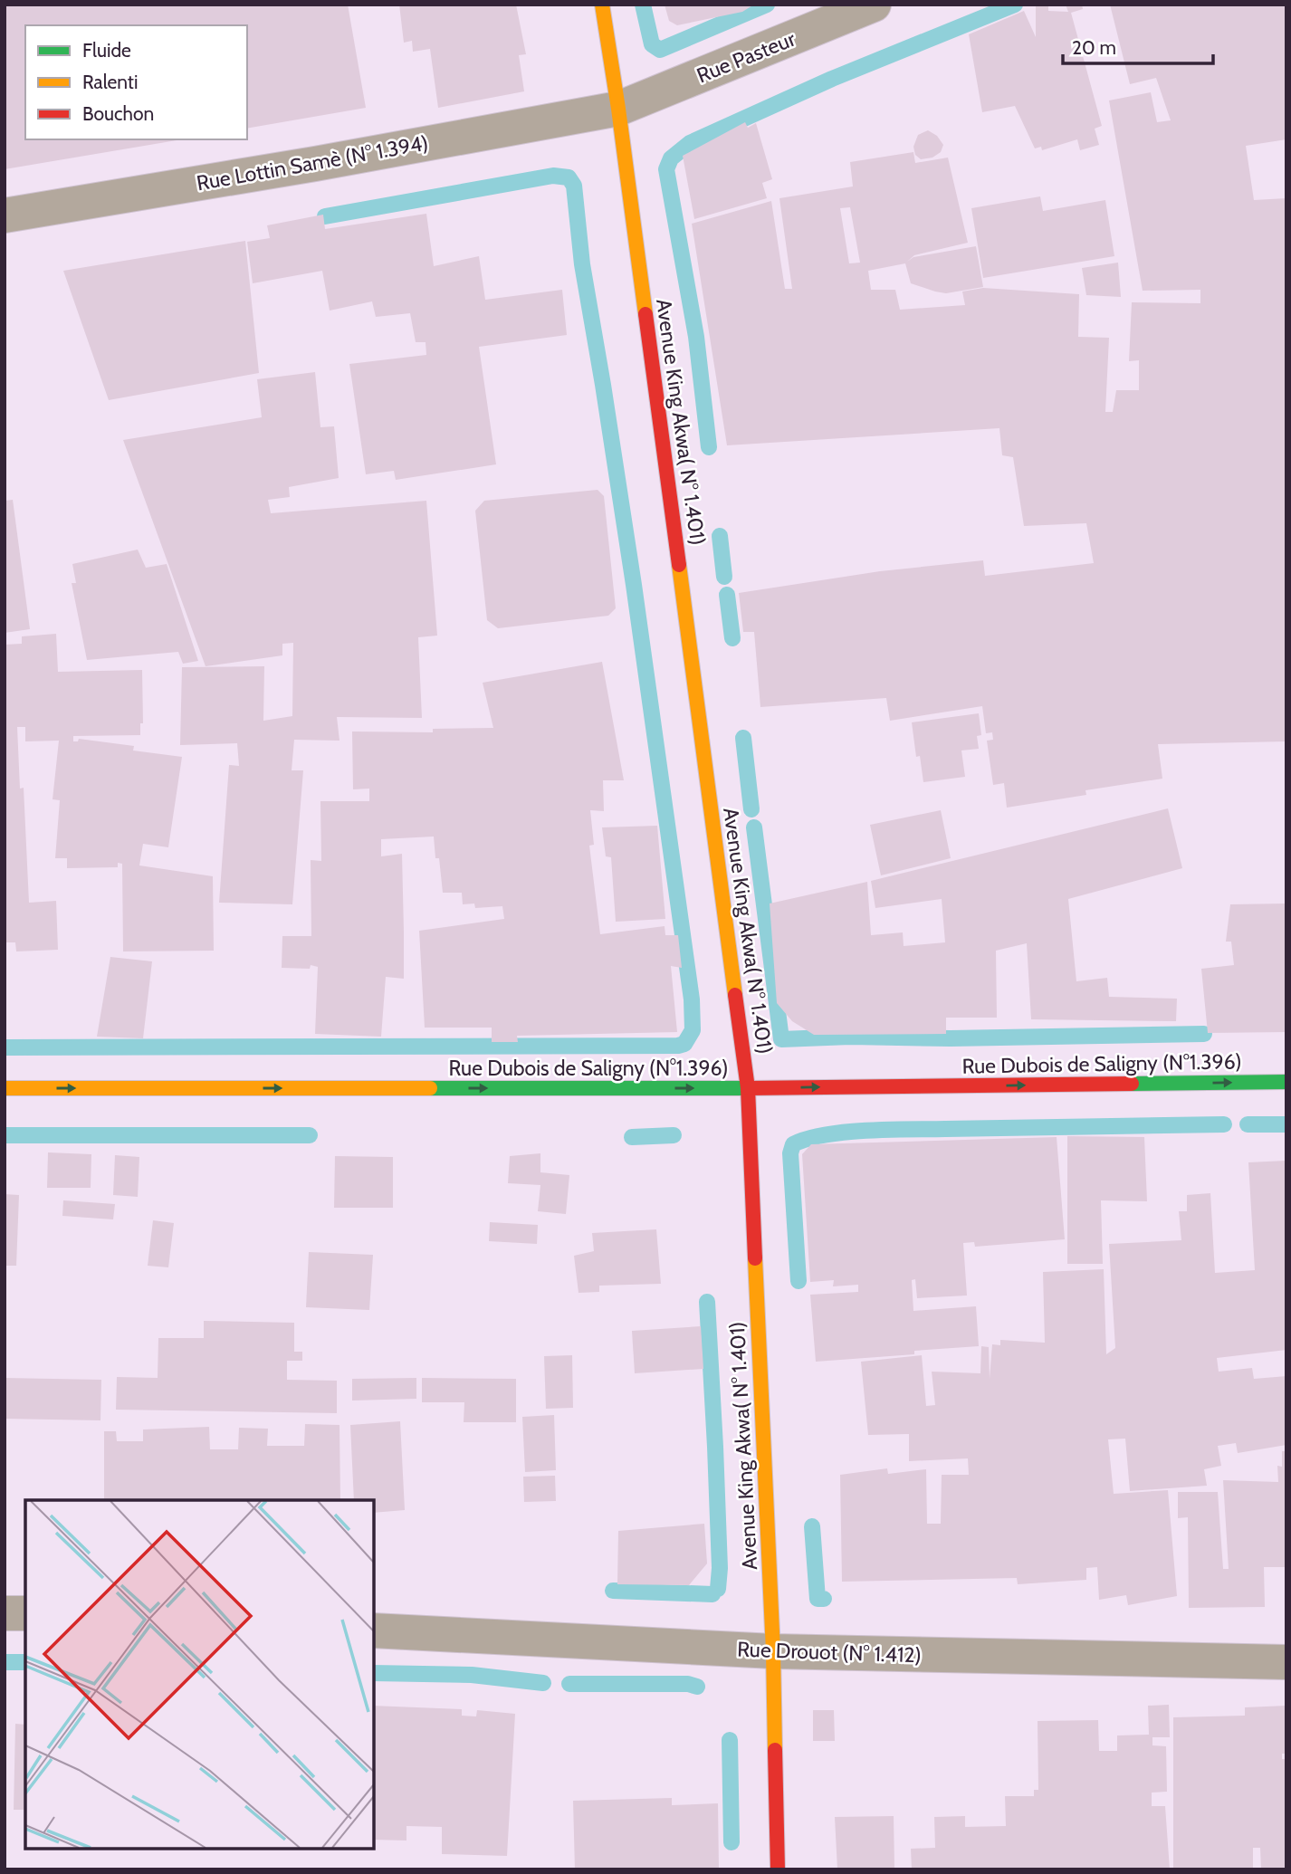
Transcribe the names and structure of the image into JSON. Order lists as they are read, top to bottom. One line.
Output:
{"streets":{"street":["Rue Pasteur","Rue Lottin Samè (N° 1.394)","Avenue King Akwa( N° 1.401)","Rue Dubois de Saligny (N°1.396)","Rue Drouot (N° 1.412)"]},"crossings":[["Rue Pasteur","Rue Lottin Samè (N° 1.394)"],["Rue Pasteur","Avenue King Akwa( N° 1.401)"],["Rue Lottin Samè (N° 1.394)","Avenue King Akwa( N° 1.401)"],["Avenue King Akwa( N° 1.401)","Rue Dubois de Saligny (N°1.396)"],["Avenue King Akwa( N° 1.401)","Rue Drouot (N° 1.412)"]],"one_way":["Rue Dubois de Saligny (N°1.396)"],"legend":["Fluide","Ralenti","Bouchon"],"scale_bar":"20 m"}
